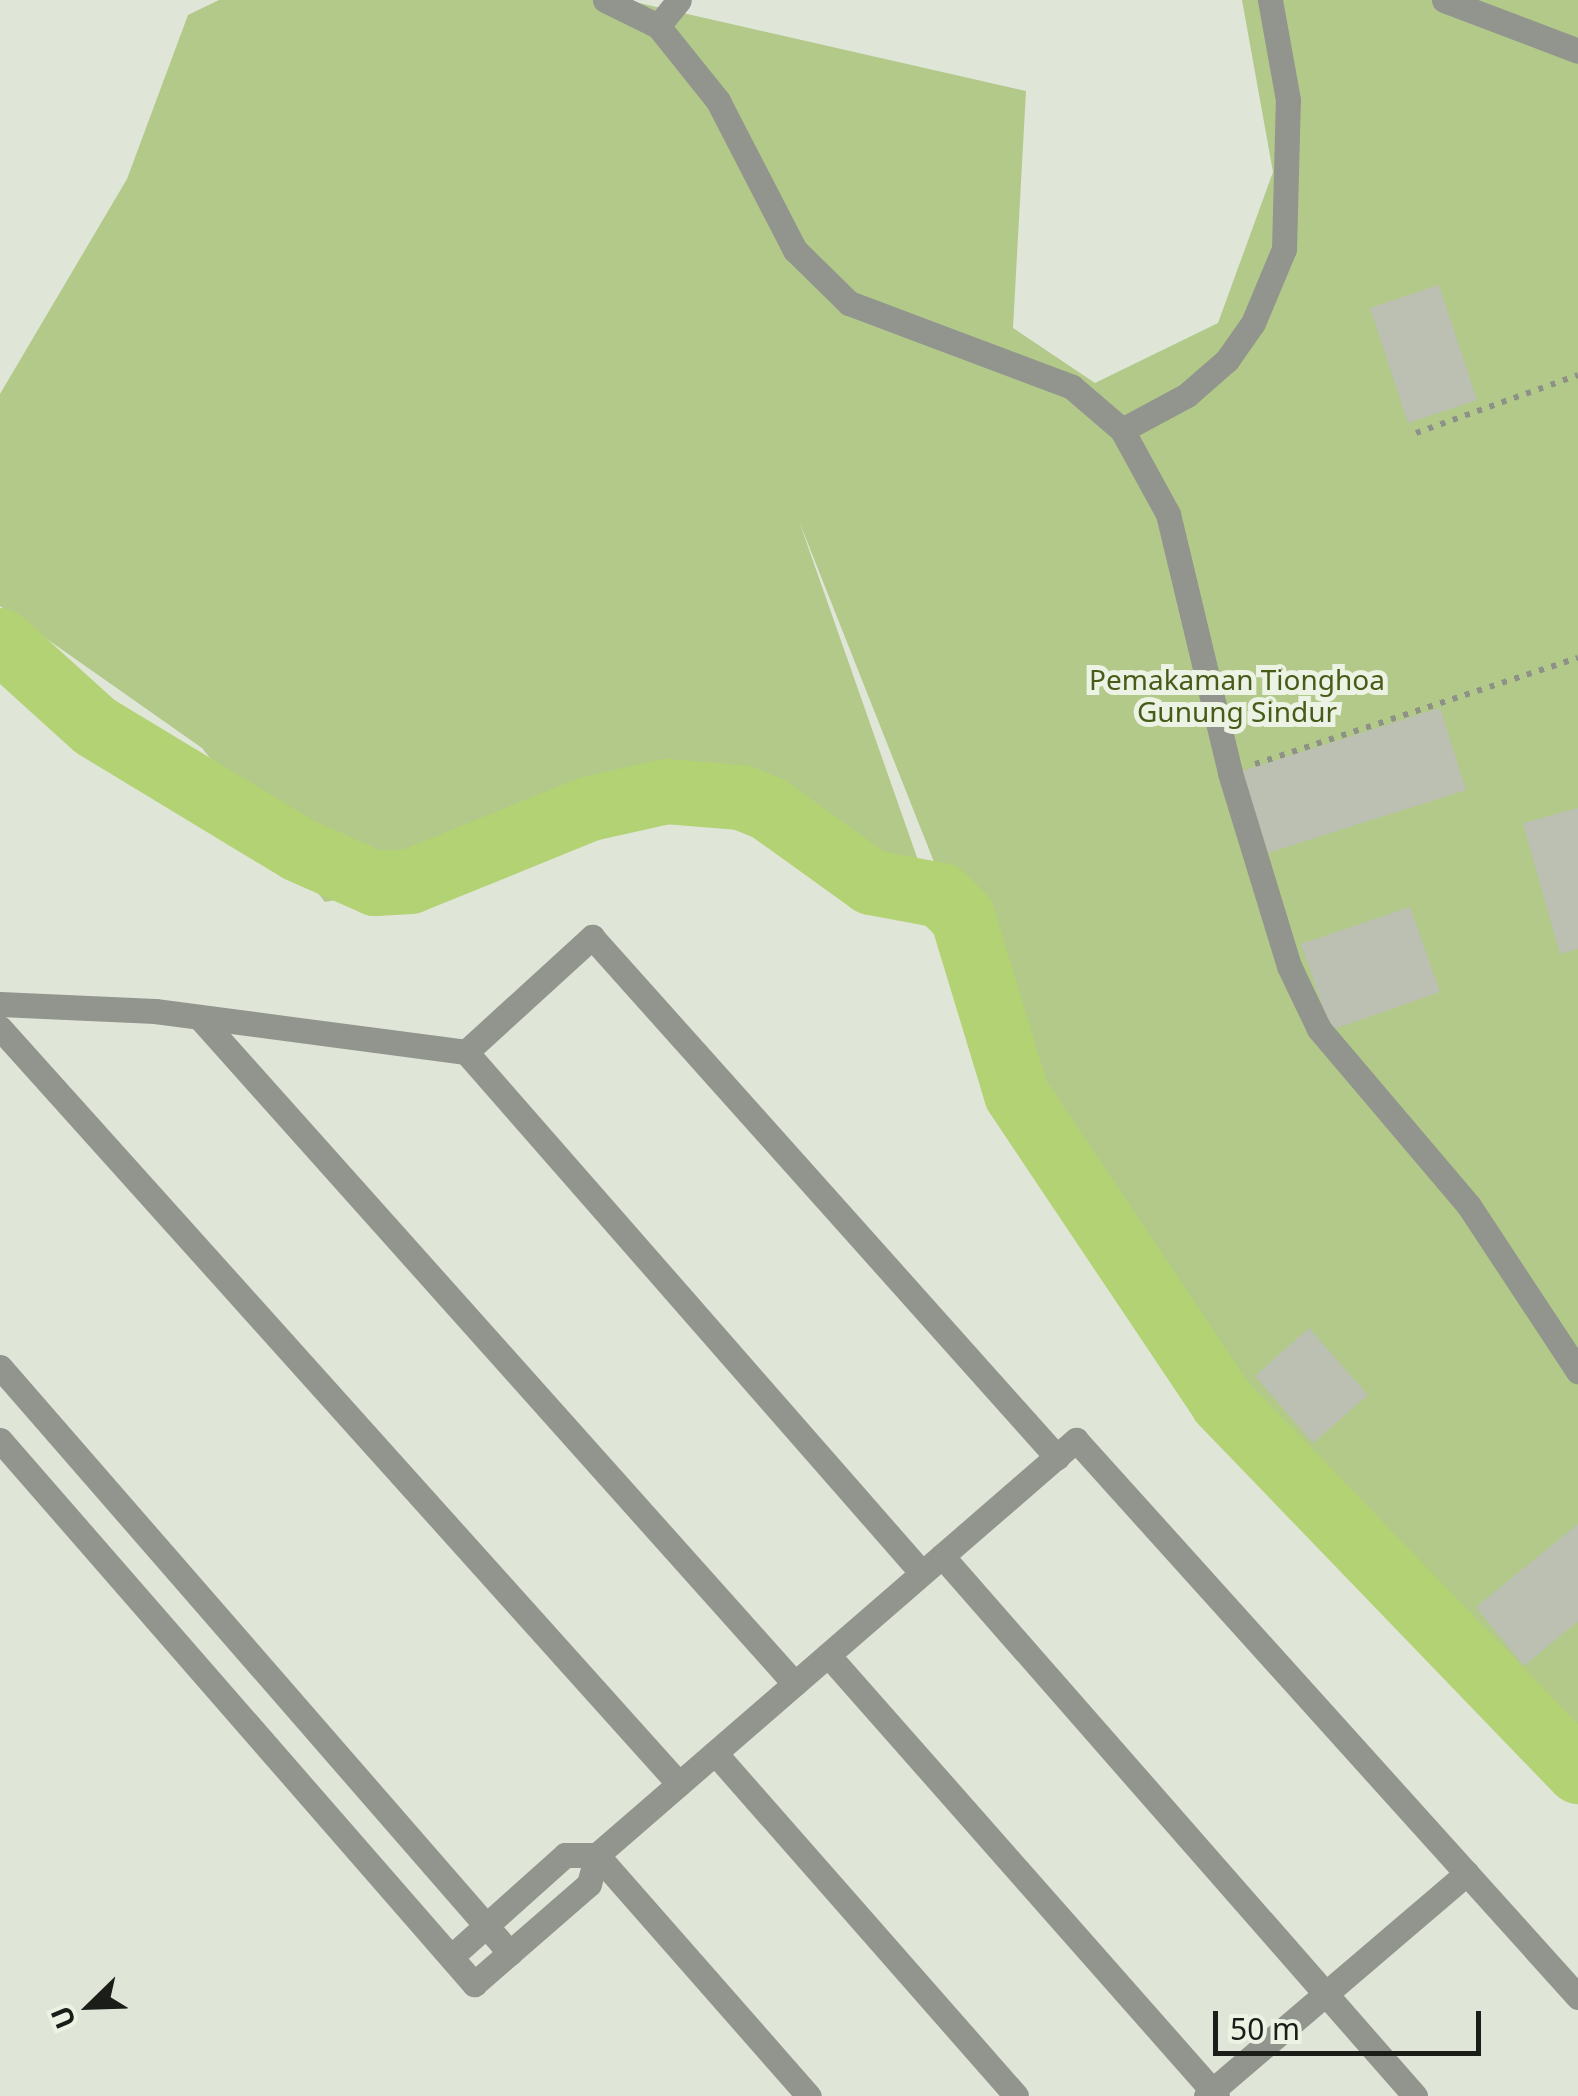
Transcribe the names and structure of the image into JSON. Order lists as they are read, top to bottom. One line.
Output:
{"parks":["Pemakaman Tionghoa Gunung Sindur"],"scale_bar":"50 m","north":"bottom left"}
